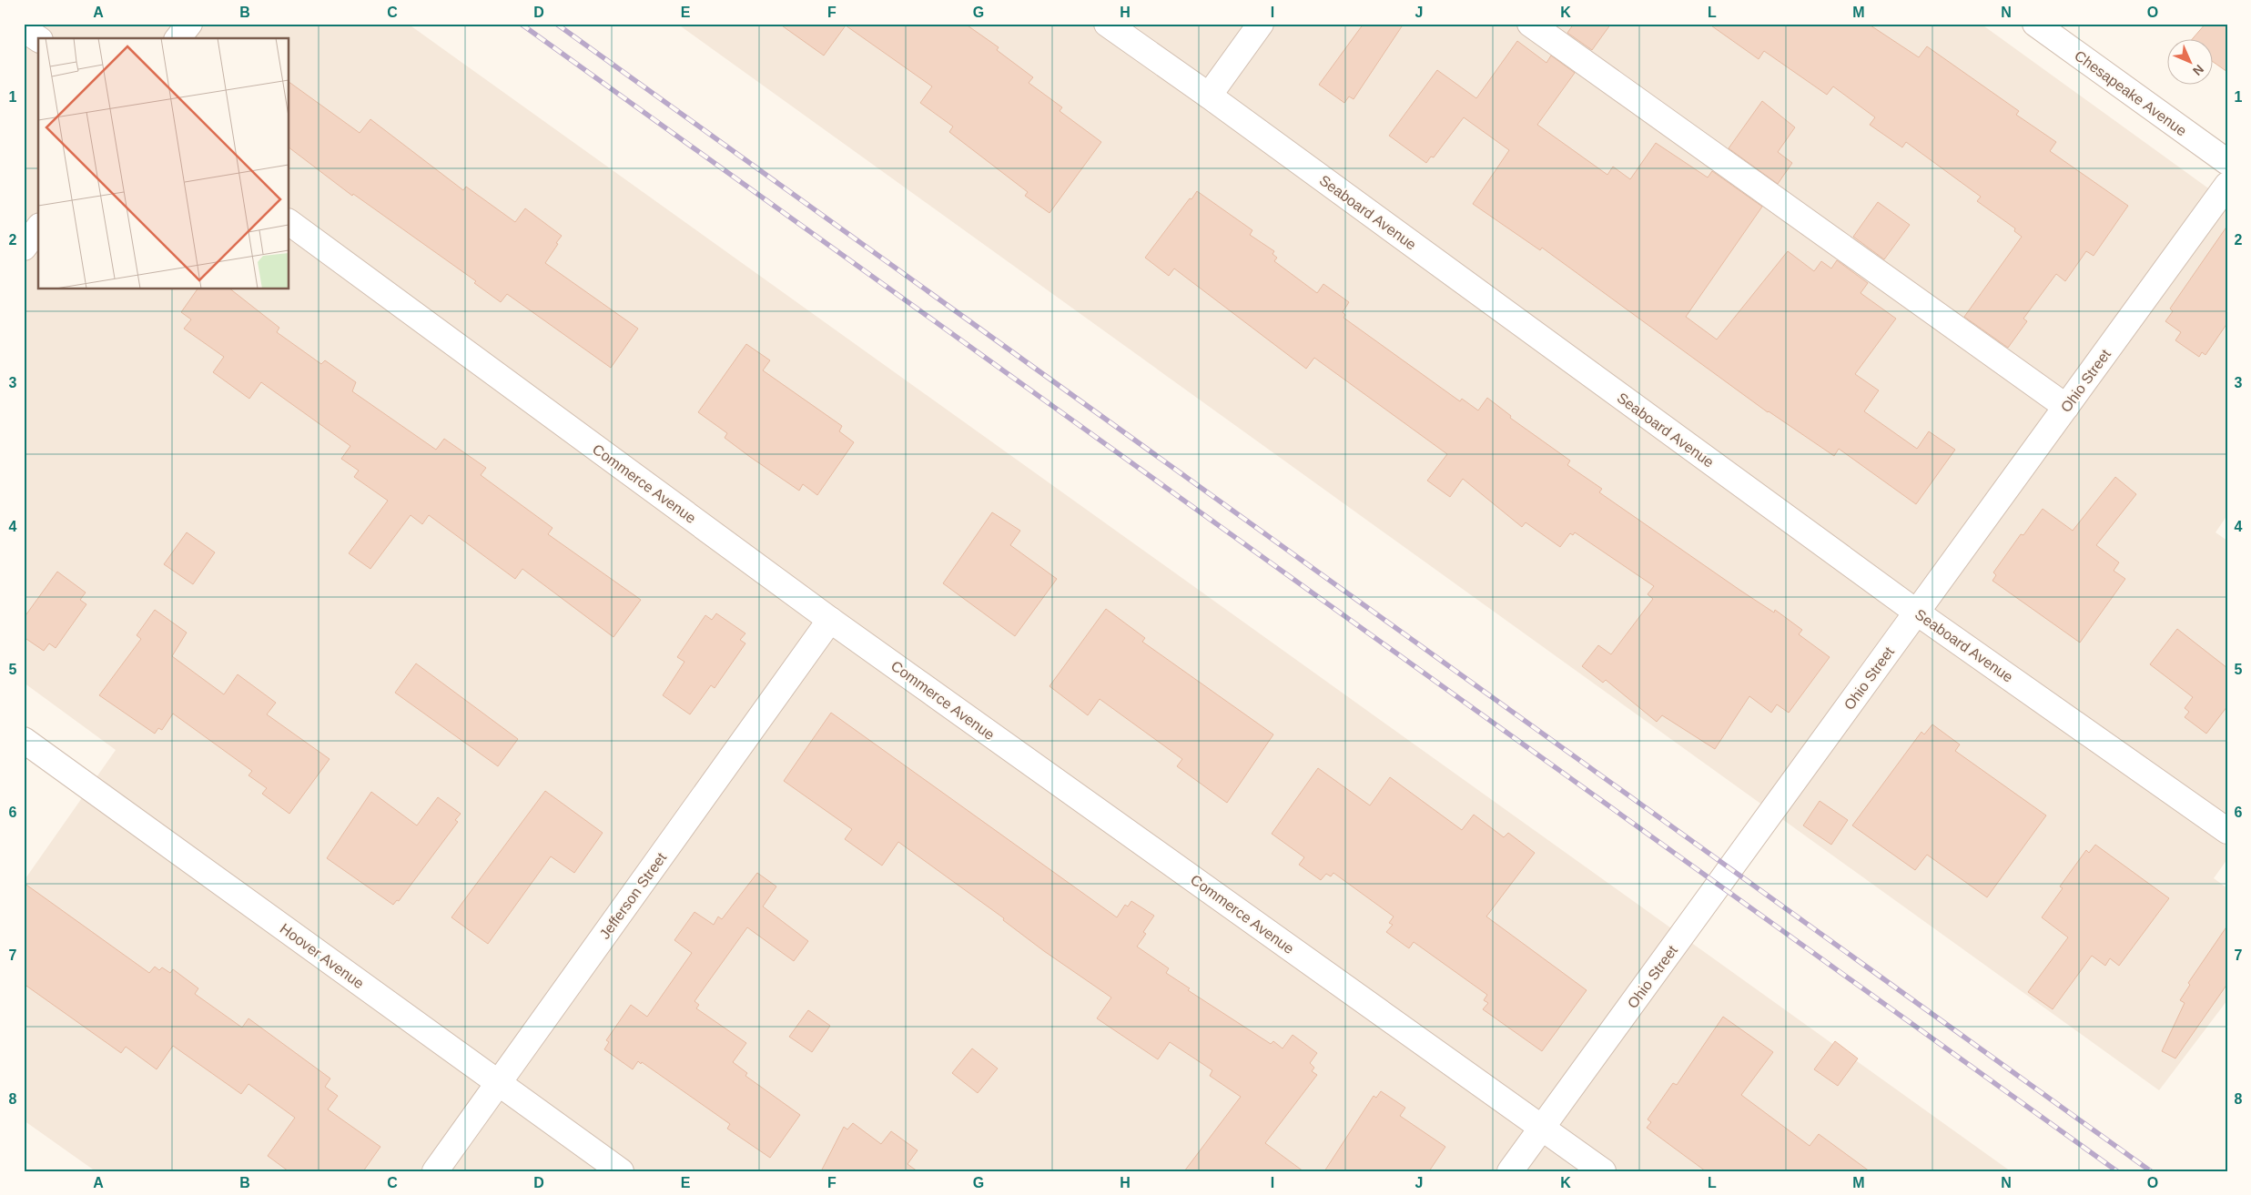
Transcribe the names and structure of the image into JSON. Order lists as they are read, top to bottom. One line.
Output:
{"streets":{"street":["Chesapeake Avenue","Seaboard Avenue","Ohio Street","Commerce Avenue","Jefferson Street","Hoover Avenue"]},"crossings":[["Seaboard Avenue","Ohio Street"],["Ohio Street","Commerce Avenue"],["Commerce Avenue","Jefferson Street"],["Jefferson Street","Hoover Avenue"]],"north":"bottom right","grid":{"columns":["A","B","C","D","E","F","G","H","I","J","K","L","M","N","O"],"rows":["1","2","3","4","5","6","7","8"]}}
